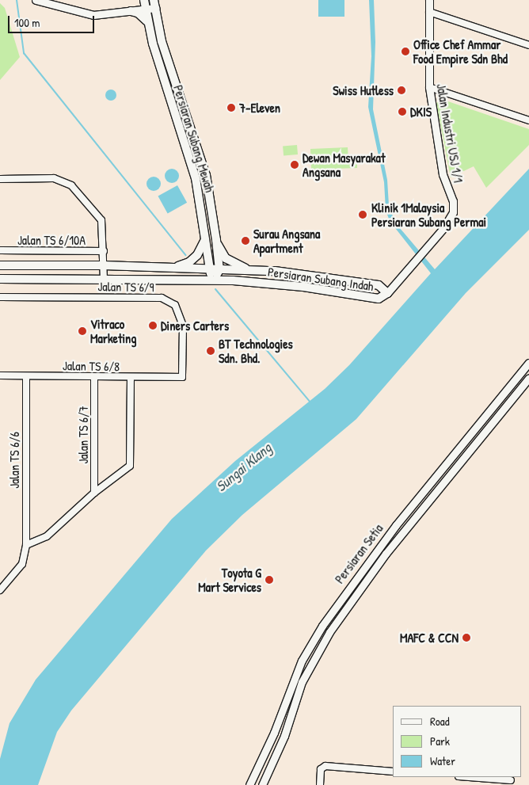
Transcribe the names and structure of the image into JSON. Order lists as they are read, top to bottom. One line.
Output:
{"streets":{"main road":["Persiaran Subang Mewah","Persiaran Subang Indah"],"street":["Jalan Industri USJ 1/1","Jalan TS 6/10A","Jalan TS 6/9","Jalan TS 6/8","Jalan TS 6/7","Jalan TS 6/6","Persiaran Setia"]},"crossings":[["Jalan Industri USJ 1/1","Persiaran Subang Indah"],["Persiaran Subang Mewah","Persiaran Subang Indah"],["Jalan TS 6/9","Jalan TS 6/8"],["Jalan TS 6/8","Jalan TS 6/7"],["Jalan TS 6/8","Jalan TS 6/6"]],"water":["Sungai Klang"],"places":["Office Chef Ammar Food Empire Sdn Bhd","Swiss Hutless","7-Eleven","DKIS","Dewan Masyarakat Angsana","Klinik 1Malaysia Persiaran Subang Permai","Surau Angsana Apartment","Diners Carters","Vitraco Marketing","BT Technologies Sdn. Bhd.","Toyota G Mart Services","MAFC & CCN"],"legend":["Road","Park","Water"],"scale_bar":"100 m"}
